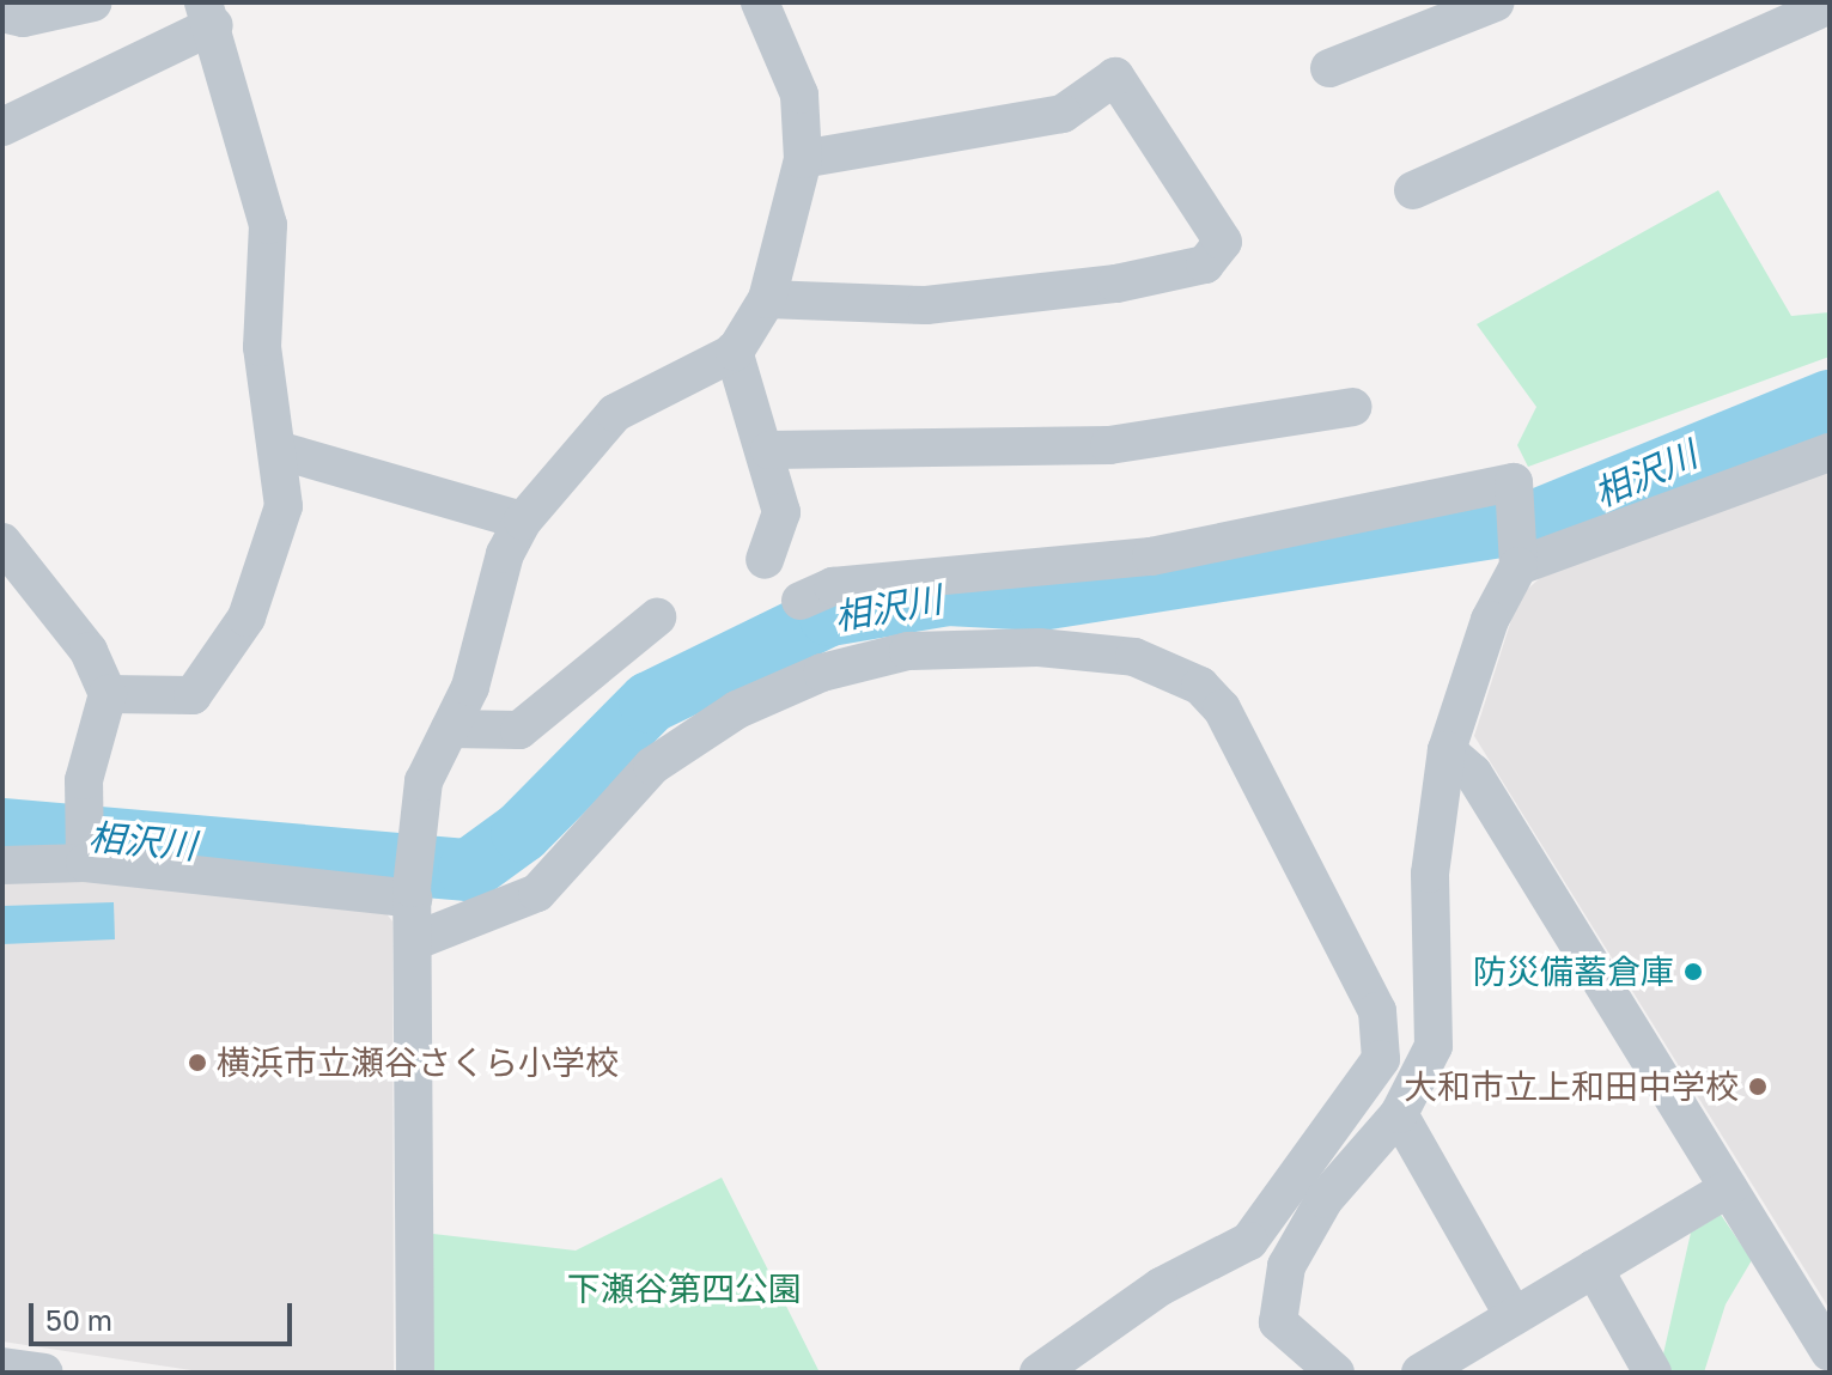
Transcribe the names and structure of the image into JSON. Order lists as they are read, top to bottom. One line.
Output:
{"water":["相沢川"],"parks":["下瀬谷第四公園"],"places":["防災備蓄倉庫","横浜市立瀬谷さくら小学校","大和市立上和田中学校"],"scale_bar":"50 m"}
